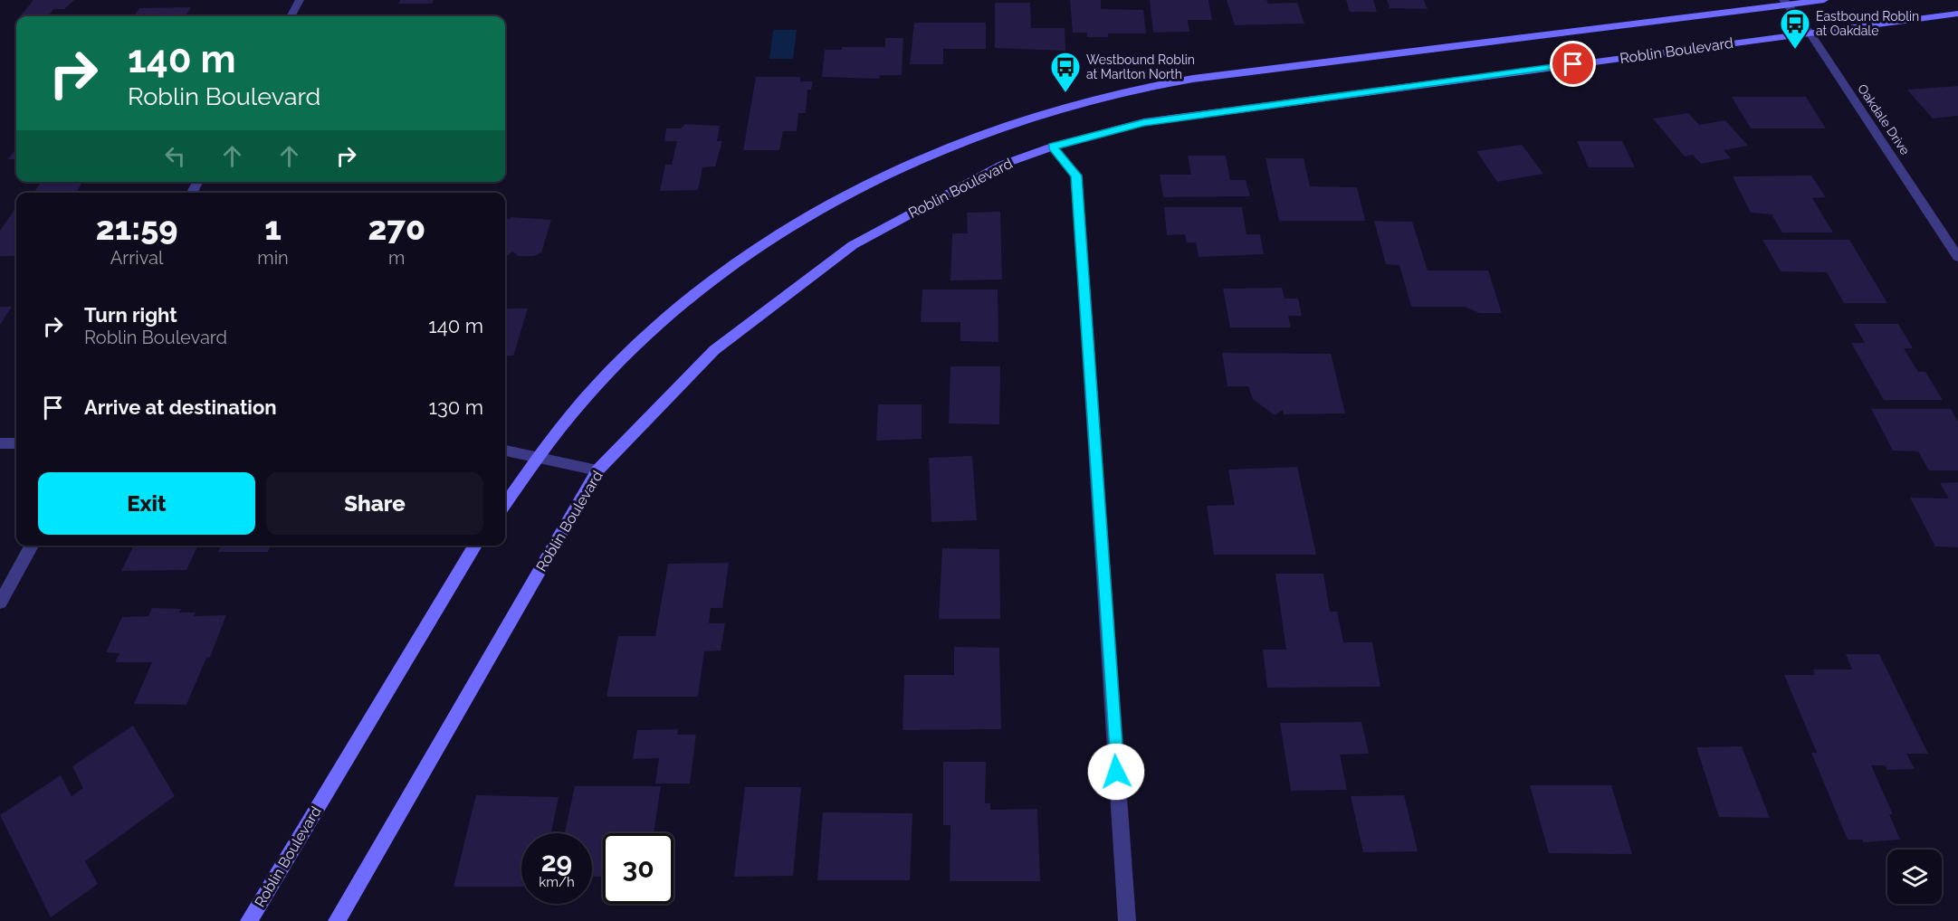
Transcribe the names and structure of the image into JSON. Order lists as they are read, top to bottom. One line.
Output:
{"streets":{"main road":["Roblin Boulevard"],"street":["Oakdale Drive"]},"crossings":[["Roblin Boulevard","Oakdale Drive"]],"places":{"bus stop":["Eastbound Roblin at Oakdale","Westbound Roblin at Marlton North"]},"page":{"turn":["140 m","Roblin Boulevard"],"eta":["21:59","Arrival","1","min","270","m"],"list":[{"name":"Turn right","note":"Roblin Boulevard","value":"140 m"},{"name":"Arrive at destination","value":"130 m"}],"buttons":["Exit","Share"],"speed":"29 km/h","limit":"30"}}
